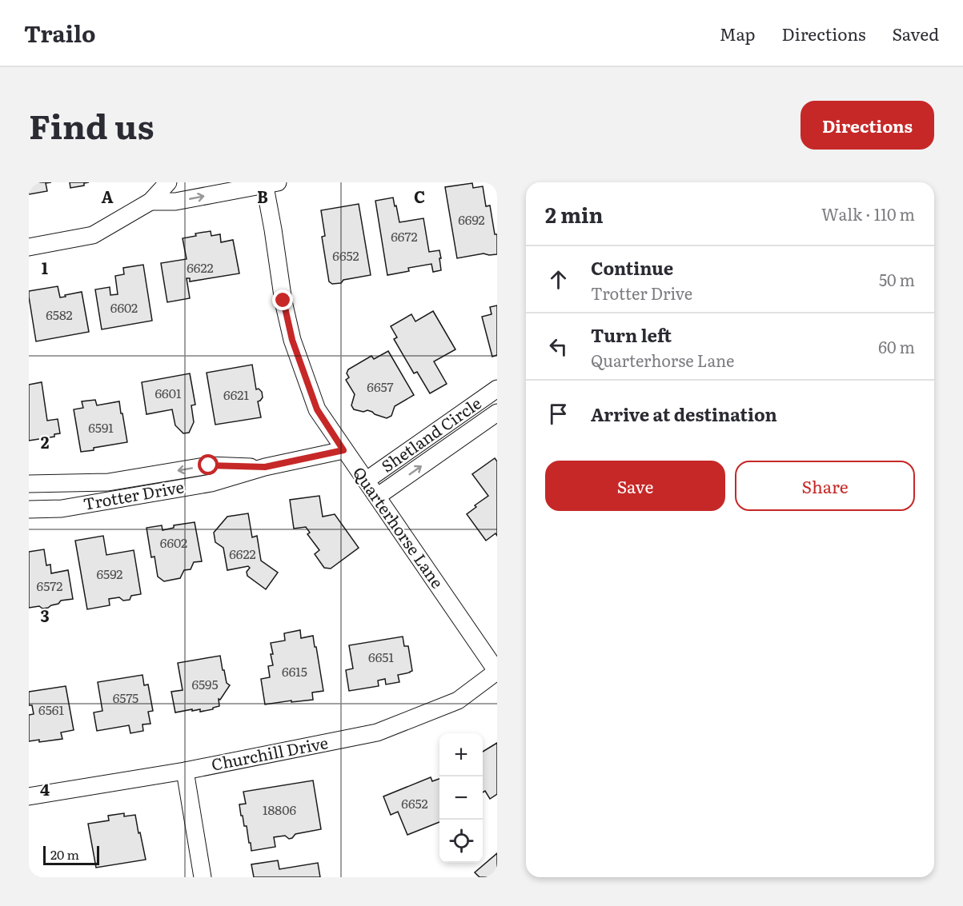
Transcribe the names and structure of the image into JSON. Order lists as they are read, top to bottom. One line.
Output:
{"streets":{"street":["Shetland Circle","Trotter Drive","Quarterhorse Lane","Churchill Drive"]},"crossings":[["Shetland Circle","Quarterhorse Lane"],["Trotter Drive","Quarterhorse Lane"],["Quarterhorse Lane","Churchill Drive"]],"house_numbers":["6692","6672","6652","6622","6602","6582","6657","6601","6621","6591","6602","6622","6592","6572","6651","6615","6595","6575","6561","6652","18806"],"scale_bar":"20 m","page":{"header":"Trailo","nav":["Map","Directions","Saved"],"title":"Find us","buttons":["Directions",["Save","Share"]],"heading":["2 min","Walk · 110 m"],"list":[["Continue","Trotter Drive","50 m"],["Turn left","Quarterhorse Lane","60 m"],"Arrive at destination"],"map_buttons":["+","−"],"scale":"20 m"},"grid":{"columns":["A","B","C"],"rows":["1","2","3","4"]}}
